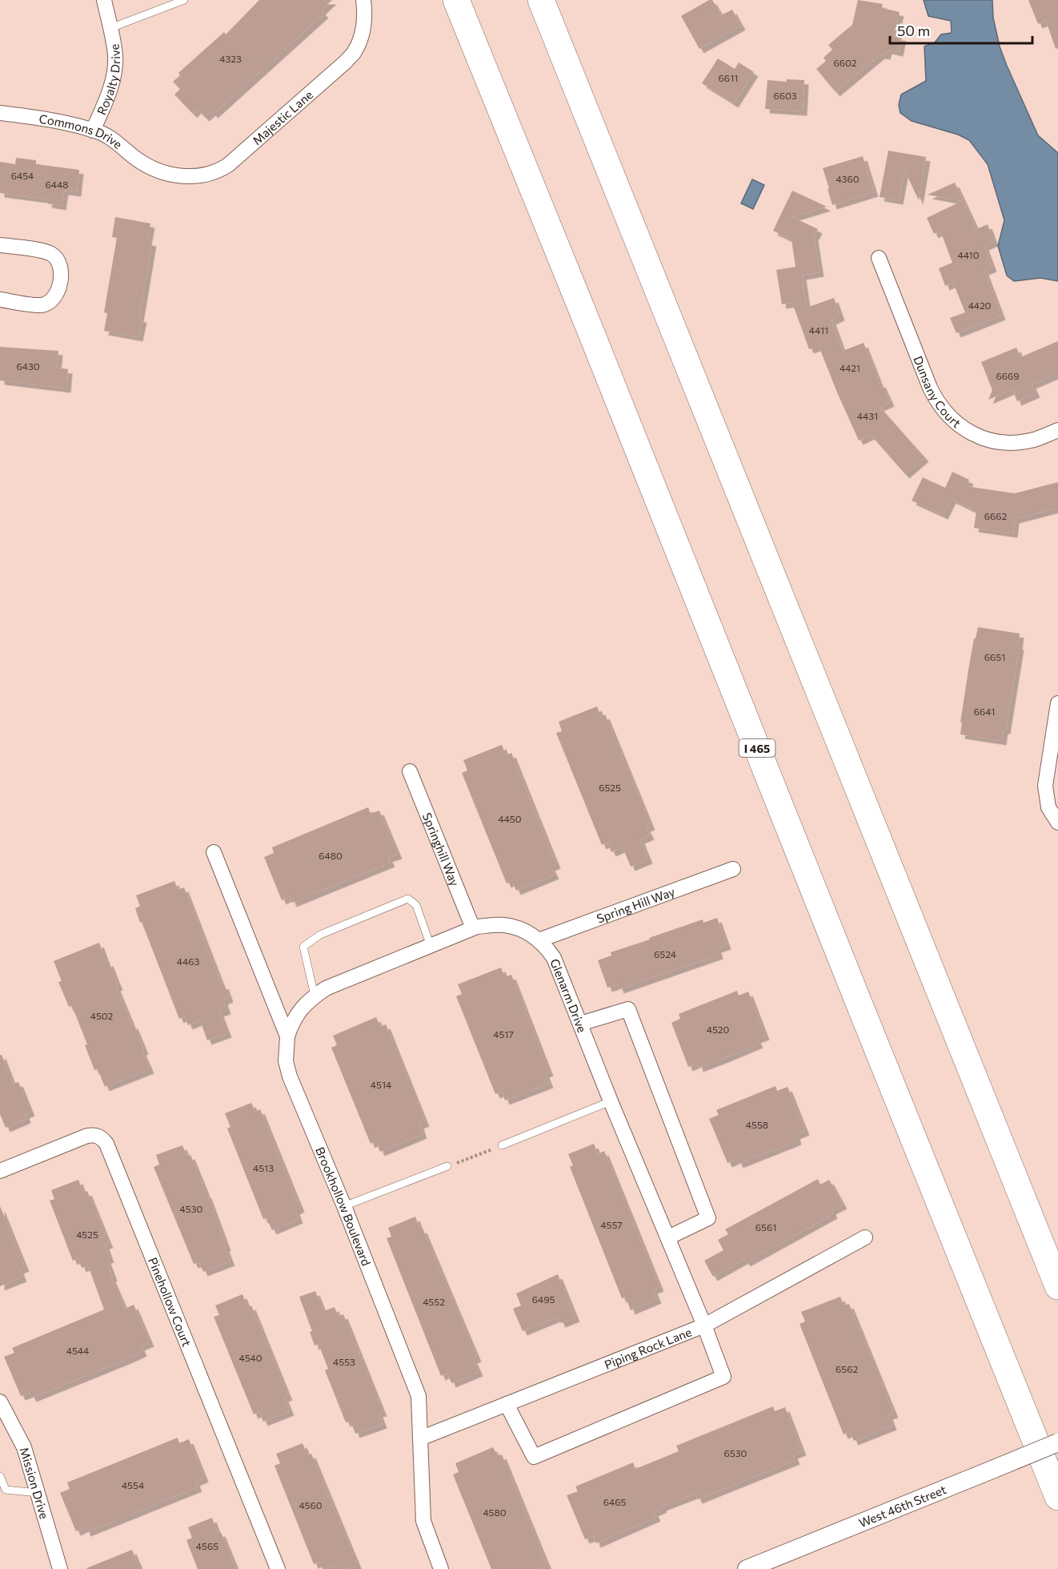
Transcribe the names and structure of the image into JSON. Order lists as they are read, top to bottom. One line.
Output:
{"streets":{"highway":["I 465"],"street":["Royalty Drive","Majestic Lane","Commons Drive","Dunsany Court","Springhill Way","Spring Hill Way","Glenarm Drive","Brookhollow Boulevard","Pinehollow Court","Piping Rock Lane","Mission Drive","West 46th Street"]},"crossings":[["Royalty Drive","Commons Drive"],["Majestic Lane","Commons Drive"],["Springhill Way","Glenarm Drive"],["Spring Hill Way","Glenarm Drive"],["Glenarm Drive","Brookhollow Boulevard"],["Glenarm Drive","Piping Rock Lane"],["Brookhollow Boulevard","Piping Rock Lane"]],"house_numbers":["4323","6602","6611","6603","6454","4360","6448","4410","4420","4411","6430","4421","6669","4431","6662","6651","6641","6525","4450","6480","6524","4463","4502","4520","4517","4514","4558","4513","4530","4557","6561","4525","6495","4552","4544","4540","4553","6562","6530","4554","6465","4560","4580","4565"],"scale_bar":"50 m"}
